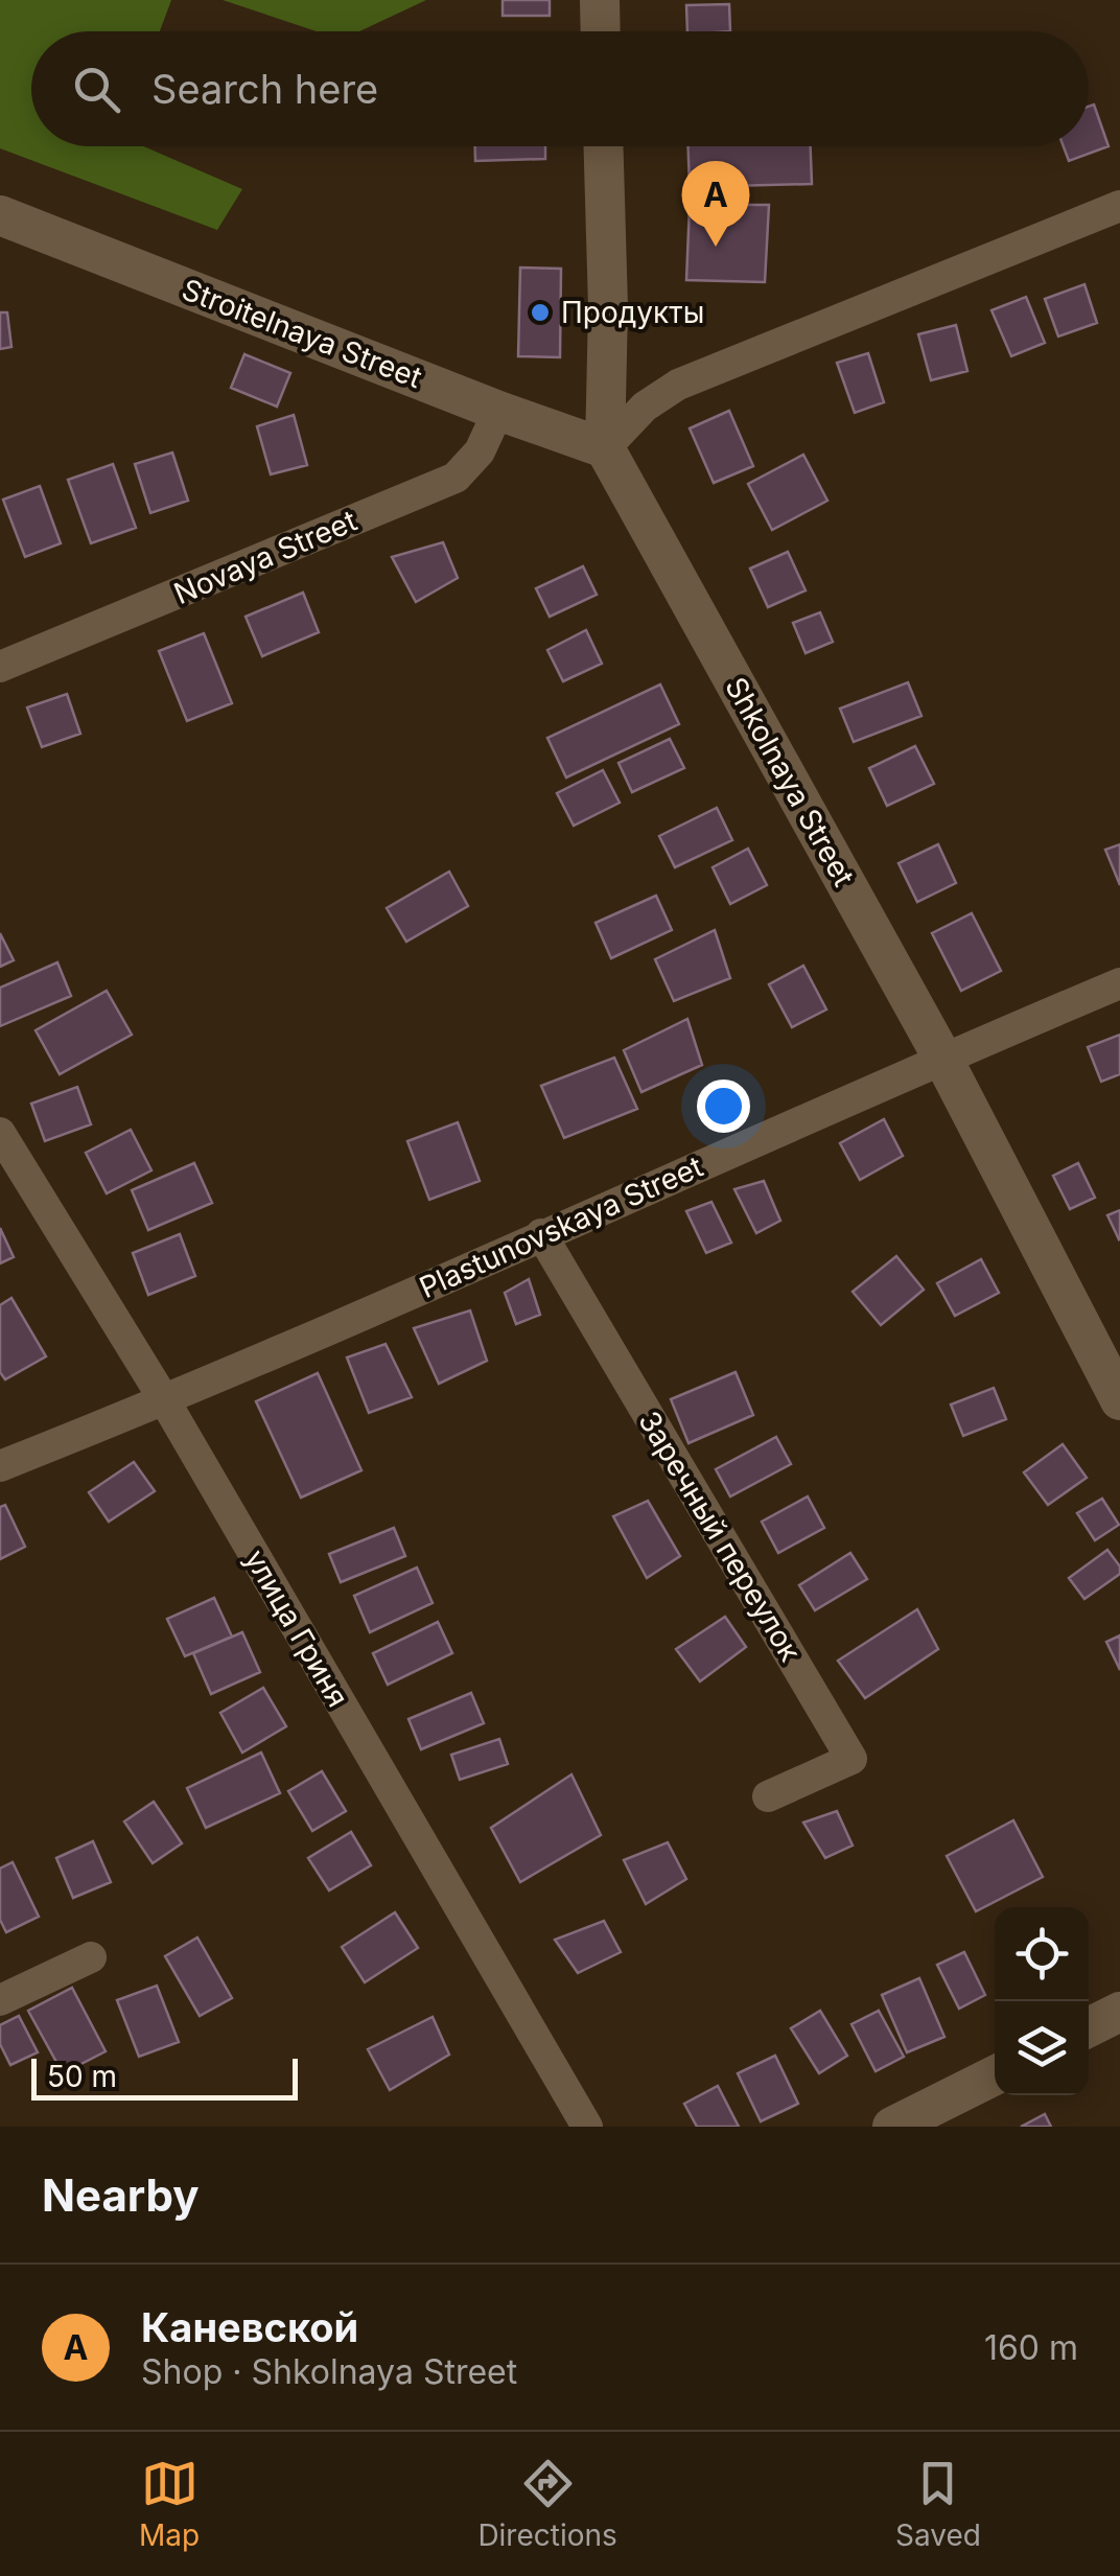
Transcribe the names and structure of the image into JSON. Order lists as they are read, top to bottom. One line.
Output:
{"streets":{"street":["Stroitelnaya Street","Novaya Street","Shkolnaya Street","Plastunovskaya Street","Заречный переулок","улица Гриня"]},"crossings":[["Stroitelnaya Street","Novaya Street"],["Stroitelnaya Street","Shkolnaya Street"],["Shkolnaya Street","Plastunovskaya Street"],["Plastunovskaya Street","Заречный переулок"],["Plastunovskaya Street","улица Гриня"]],"places":["Продукты"],"scale_bar":"50 m","page":{"search":"Search here","pins":"A","scale":"50 m","heading":"Nearby","list":[{"mark":"A","name":"Каневской","note":"Shop · Shkolnaya Street","value":"160 m"}],"nav":["Map","Directions","Saved"]}}
